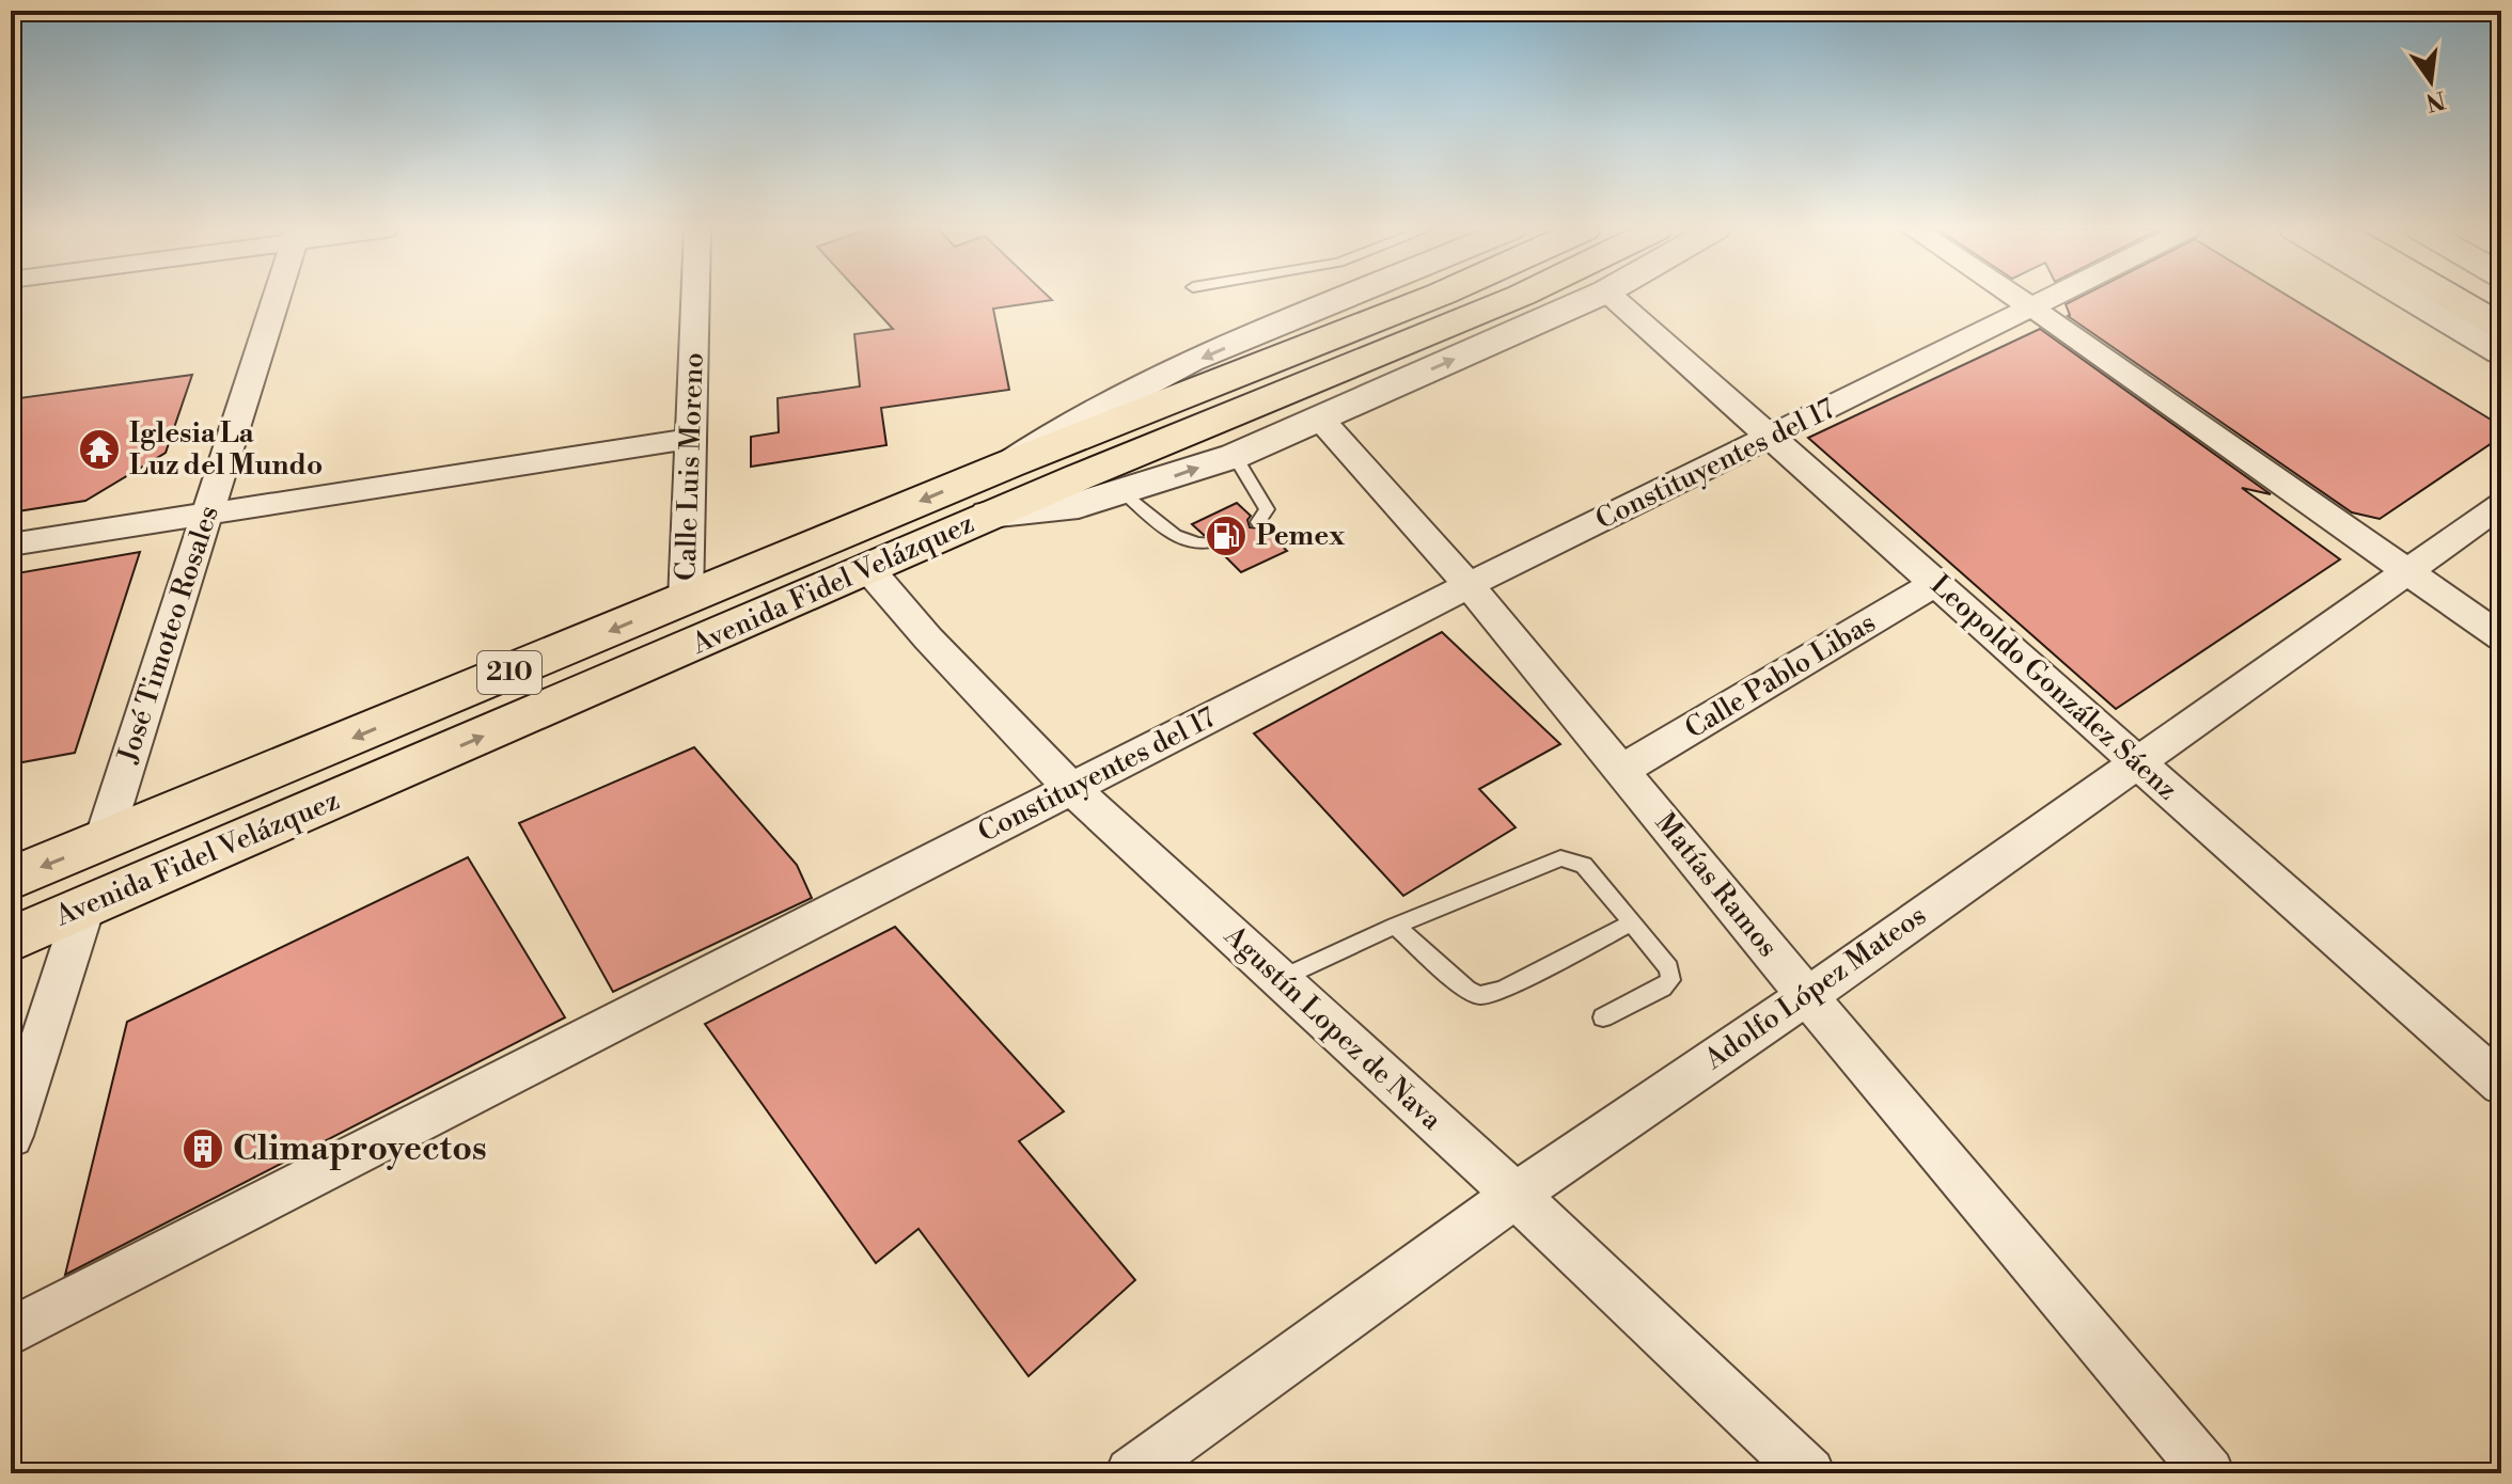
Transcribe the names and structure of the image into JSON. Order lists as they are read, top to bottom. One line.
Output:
{"streets":{"main road":["Avenida Fidel Velázquez","210"],"street":["Constituyentes del 17","Calle Luis Moreno","José Timoteo Rosales","Calle Pablo Libas","Leopoldo González Sáenz","Matías Ramos","Adolfo López Mateos","Agustín Lopez de Nava"]},"crossings":[["Constituyentes del 17","Leopoldo González Sáenz"],["Constituyentes del 17","Matías Ramos"],["Constituyentes del 17","Agustín Lopez de Nava"],["Calle Luis Moreno","Avenida Fidel Velázquez"],["Avenida Fidel Velázquez","José Timoteo Rosales"],["Avenida Fidel Velázquez","Matías Ramos"],["Avenida Fidel Velázquez","Agustín Lopez de Nava"],["Calle Pablo Libas","Leopoldo González Sáenz"],["Calle Pablo Libas","Matías Ramos"],["Leopoldo González Sáenz","Adolfo López Mateos"],["Matías Ramos","Adolfo López Mateos"],["Adolfo López Mateos","Agustín Lopez de Nava"]],"places":{"temple":["Iglesia La Luz del Mundo"],"fuel station":["Pemex"],"building":["Climaproyectos"]},"north":"bottom"}
